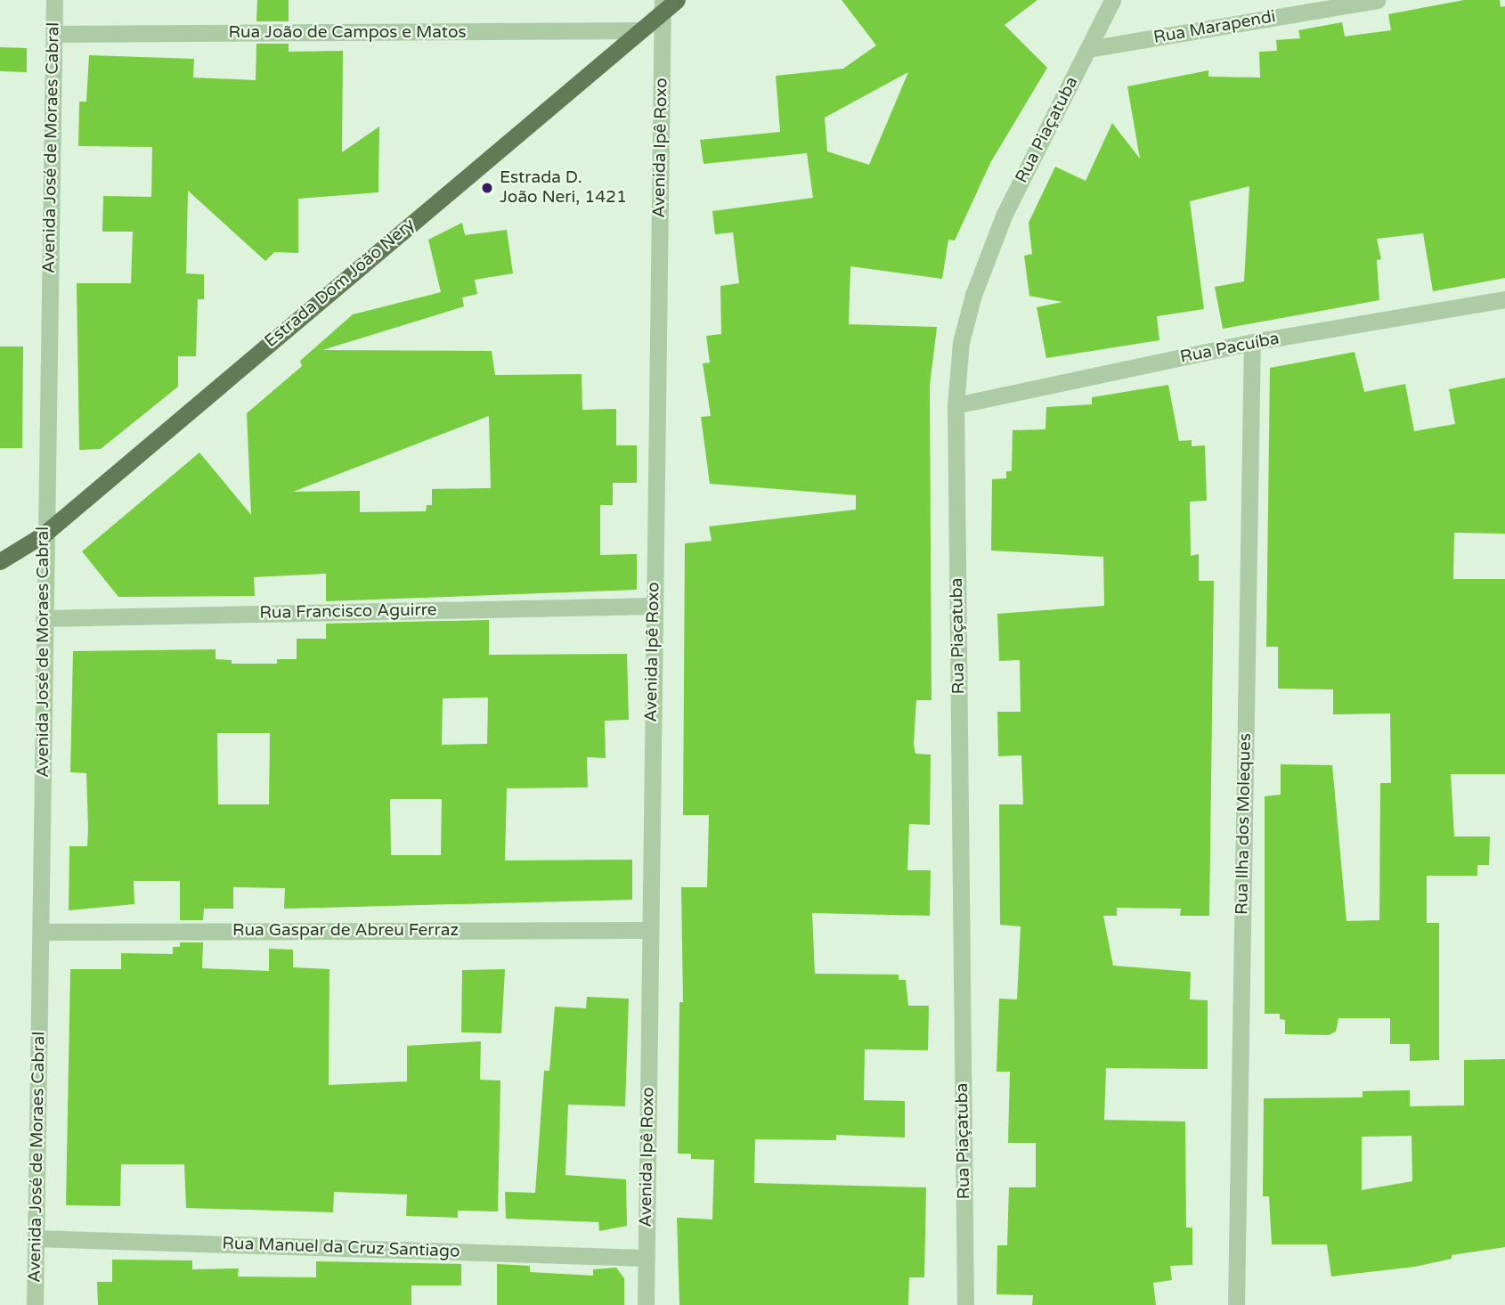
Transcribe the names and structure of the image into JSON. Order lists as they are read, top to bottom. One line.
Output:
{"streets":{"main road":["Estrada Dom João Nery"],"street":["Rua Marapendi","Rua João de Campos e Matos","Rua Piaçatuba","Avenida José de Moraes Cabral","Avenida Ipê Roxo","Rua Pacuíba","Rua Francisco Aguirre","Rua Ilha dos Moleques","Rua Gaspar de Abreu Ferraz","Rua Manuel da Cruz Santiago"]},"crossings":[["Rua Marapendi","Rua Piaçatuba"],["Rua João de Campos e Matos","Avenida José de Moraes Cabral"],["Rua João de Campos e Matos","Estrada Dom João Nery"],["Rua Piaçatuba","Rua Pacuíba"],["Avenida José de Moraes Cabral","Estrada Dom João Nery"],["Avenida José de Moraes Cabral","Rua Francisco Aguirre"],["Avenida José de Moraes Cabral","Rua Gaspar de Abreu Ferraz"],["Avenida José de Moraes Cabral","Rua Manuel da Cruz Santiago"],["Avenida Ipê Roxo","Estrada Dom João Nery"],["Avenida Ipê Roxo","Rua Francisco Aguirre"],["Avenida Ipê Roxo","Rua Gaspar de Abreu Ferraz"],["Avenida Ipê Roxo","Rua Manuel da Cruz Santiago"],["Rua Pacuíba","Rua Ilha dos Moleques"]],"places":["Estrada D. João Neri, 1421"]}
